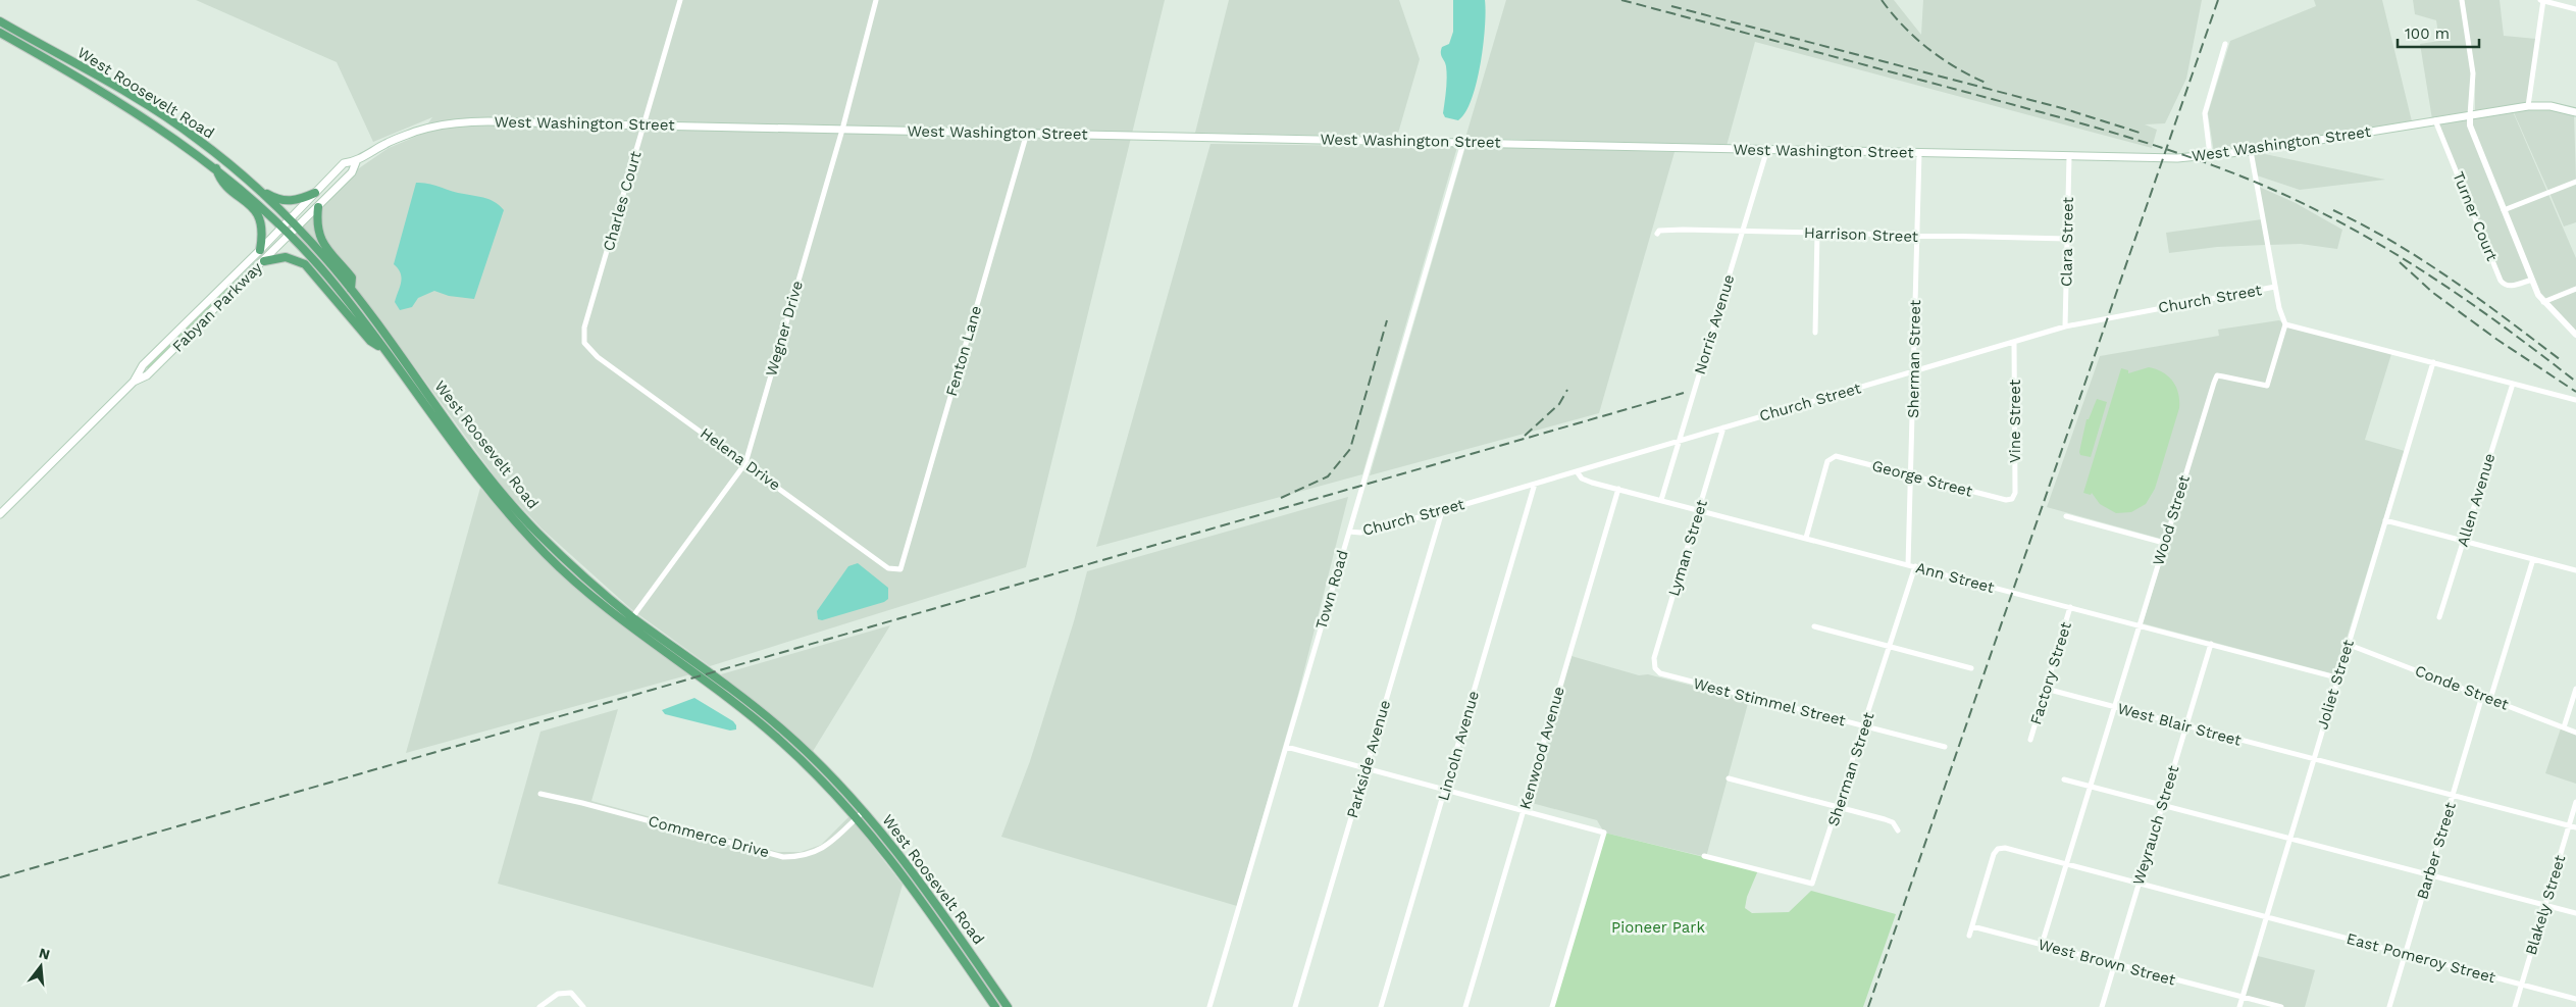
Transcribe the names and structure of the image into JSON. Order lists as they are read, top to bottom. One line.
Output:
{"streets":{"main road":["West Roosevelt Road","West Washington Street","Fabyan Parkway"],"street":["Charles Court","Turner Court","Harrison Street","Clara Street","Church Street","Norris Avenue","Wegner Drive","Fenton Lane","Sherman Street","Vine Street","Helena Drive","George Street","Allen Avenue","Wood Street","Lyman Street","Ann Street","Town Road","Factory Street","Joliet Street","Conde Street","West Stimmel Street","West Blair Street","Lincoln Avenue","Kenwood Avenue","Parkside Avenue","Weyrauch Street","Commerce Drive","Barber Street","Blakely Street","East Pomeroy Street","West Brown Street"]},"crossings":[["West Roosevelt Road","West Washington Street"],["West Roosevelt Road","Fabyan Parkway"],["West Roosevelt Road","Wegner Drive"],["West Roosevelt Road","Commerce Drive"],["West Washington Street","Charles Court"],["West Washington Street","Turner Court"],["West Washington Street","Clara Street"],["West Washington Street","Fabyan Parkway"],["West Washington Street","Norris Avenue"],["West Washington Street","Wegner Drive"],["West Washington Street","Fenton Lane"],["West Washington Street","Sherman Street"],["West Washington Street","Town Road"],["Charles Court","Helena Drive"],["Harrison Street","Clara Street"],["Harrison Street","Norris Avenue"],["Harrison Street","Sherman Street"],["Clara Street","Church Street"],["Church Street","Norris Avenue"],["Church Street","Sherman Street"],["Church Street","Vine Street"],["Church Street","Lyman Street"],["Church Street","Ann Street"],["Church Street","Town Road"],["Church Street","Lincoln Avenue"],["Church Street","Parkside Avenue"],["Norris Avenue","Ann Street"],["Wegner Drive","Helena Drive"],["Fenton Lane","Helena Drive"],["Sherman Street","George Street"],["Sherman Street","Ann Street"],["Sherman Street","West Stimmel Street"],["Vine Street","George Street"],["George Street","Ann Street"],["Wood Street","Ann Street"],["Wood Street","West Blair Street"],["Wood Street","East Pomeroy Street"],["Wood Street","West Brown Street"],["Lyman Street","Ann Street"],["Lyman Street","West Stimmel Street"],["Ann Street","Factory Street"],["Ann Street","Joliet Street"],["Ann Street","Kenwood Avenue"],["Ann Street","Weyrauch Street"],["Factory Street","West Blair Street"],["Joliet Street","Conde Street"],["Joliet Street","West Blair Street"],["Joliet Street","East Pomeroy Street"],["Joliet Street","West Brown Street"],["Conde Street","Barber Street"],["West Blair Street","Weyrauch Street"],["West Blair Street","Barber Street"],["West Blair Street","Blakely Street"],["Weyrauch Street","East Pomeroy Street"],["Weyrauch Street","West Brown Street"],["Barber Street","East Pomeroy Street"],["Blakely Street","East Pomeroy Street"],["East Pomeroy Street","West Brown Street"]],"parks":["Pioneer Park"],"scale_bar":"100 m","north":"top"}
